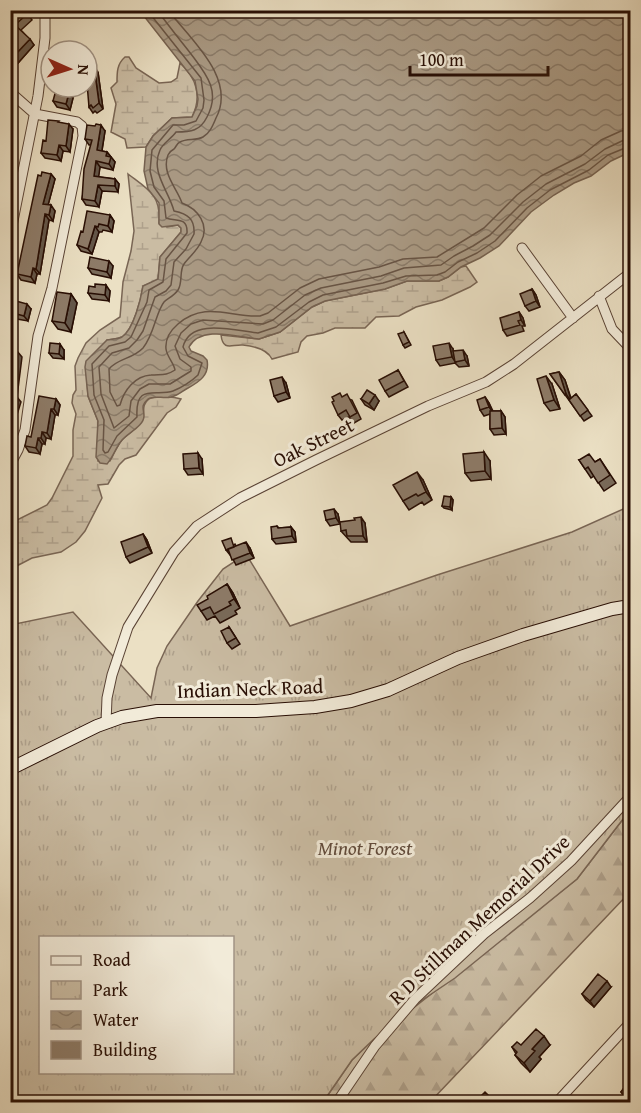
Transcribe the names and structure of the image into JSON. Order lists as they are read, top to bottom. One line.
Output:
{"streets":{"street":["Oak Street","Indian Neck Road","R D Stillman Memorial Drive"]},"crossings":[["Oak Street","Indian Neck Road"]],"parks":["Minot Forest"],"legend":["Road","Park","Water","Building"],"scale_bar":"100 m","north":"right"}
